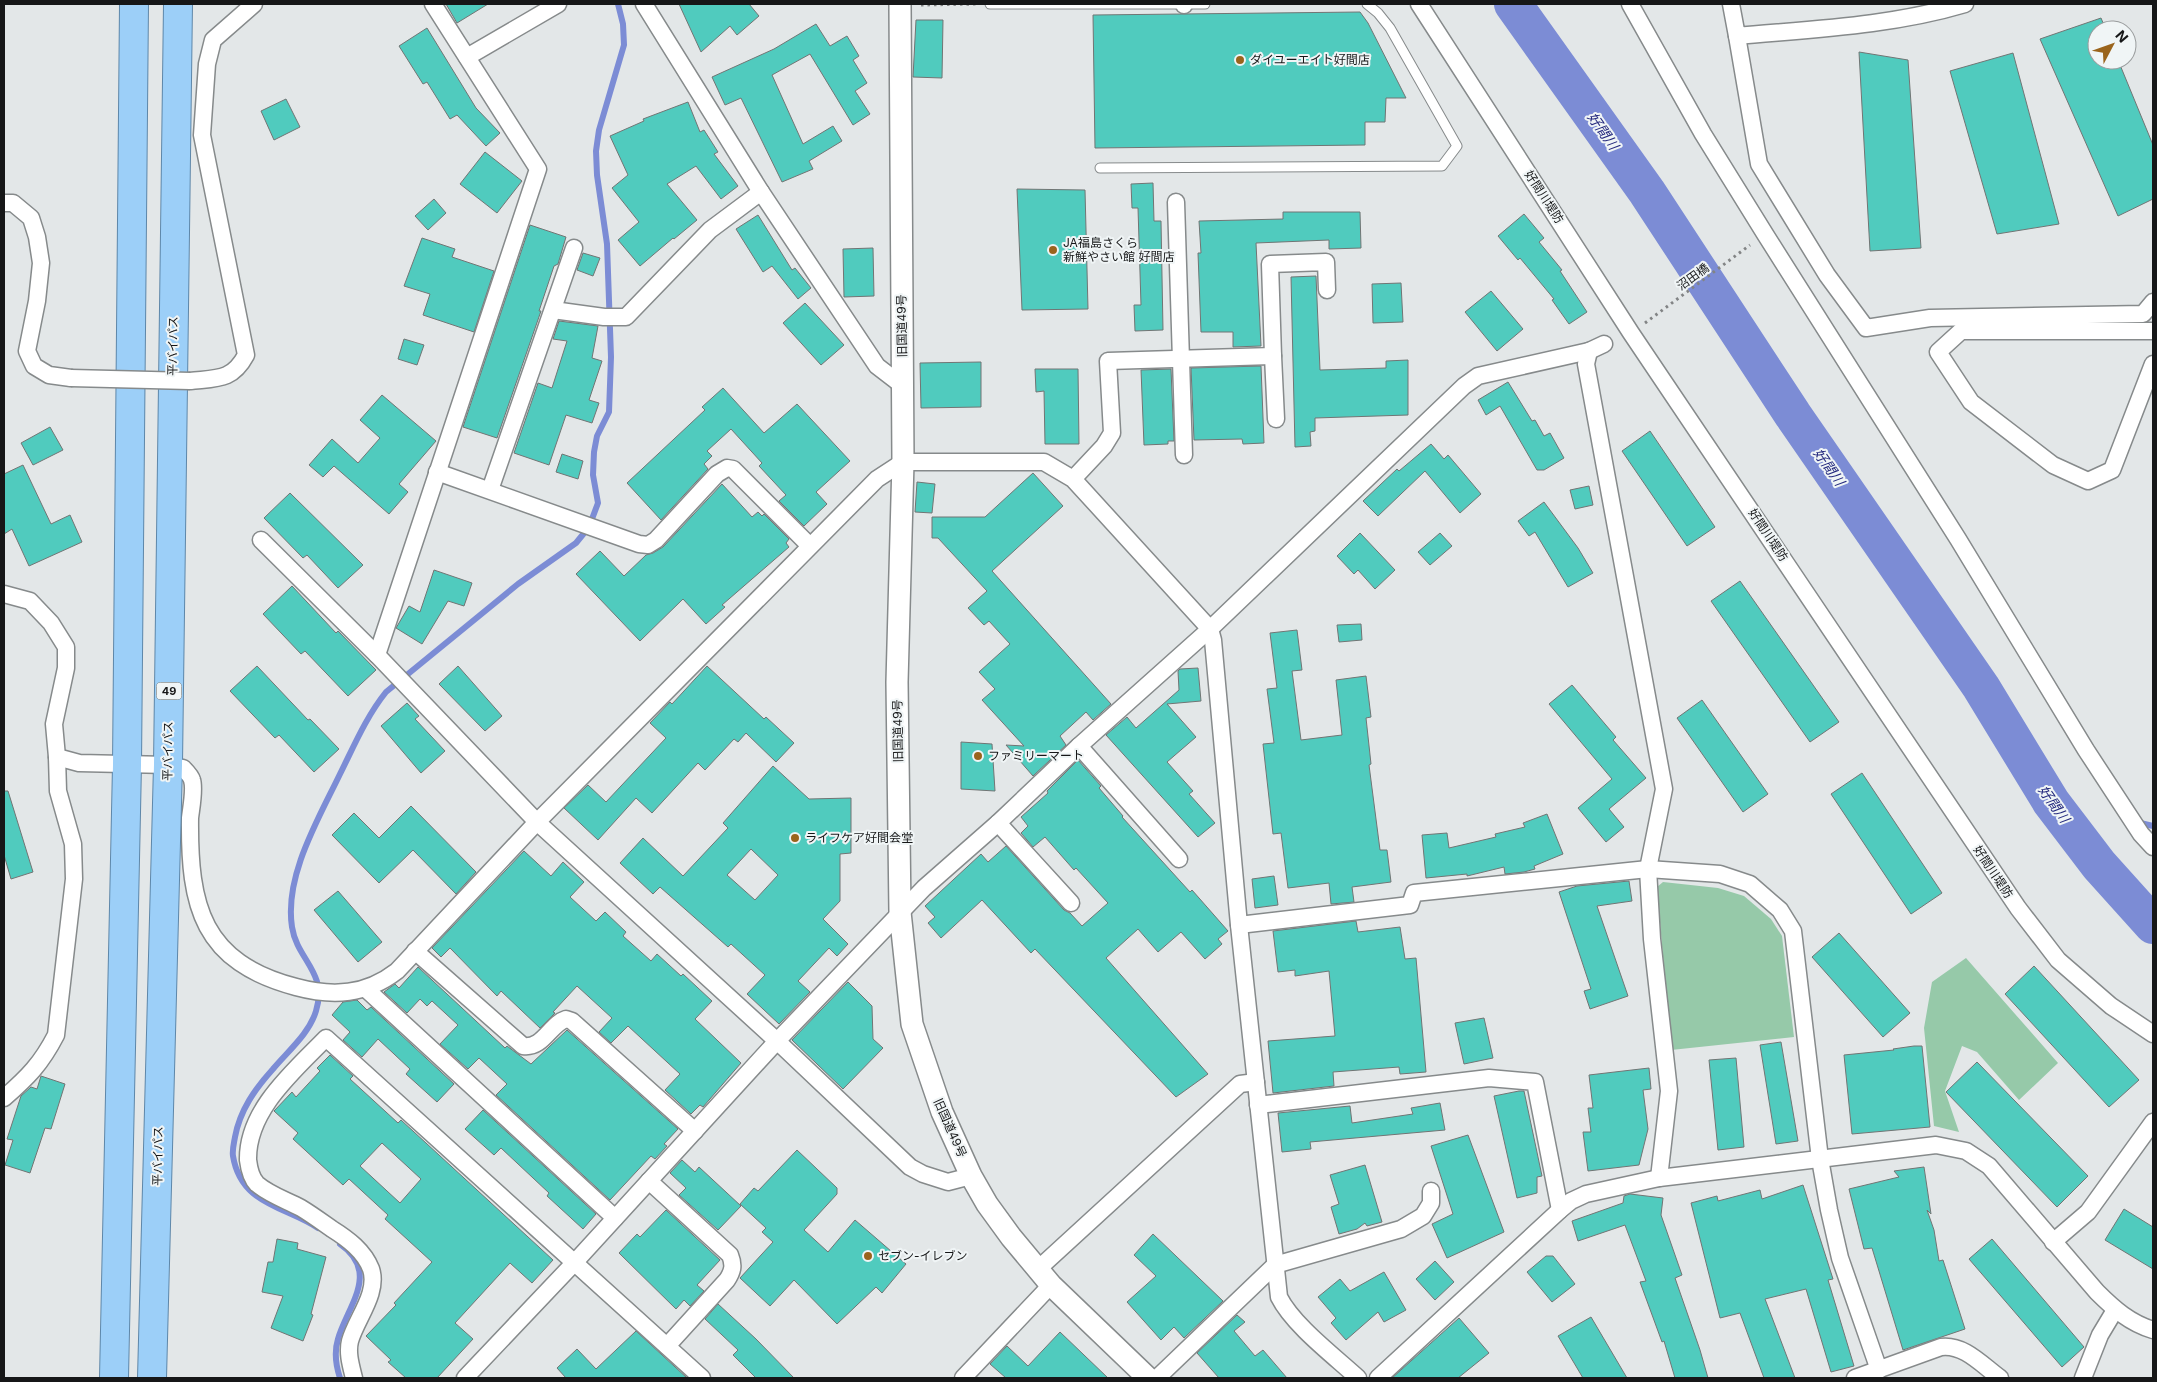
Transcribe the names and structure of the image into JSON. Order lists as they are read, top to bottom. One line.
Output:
{"streets":{"highway":["平バイパス","49"],"street":["好間川堤防","旧国道49号"],"path":["沼田橋"]},"crossings":[["好間川堤防","沼田橋"]],"water":["好間川"],"places":["ダイユーエイト好間店","JA福島さくら 新鮮やさい館 好間店","ファミリーマート","ライフケア好間会堂","セブン-イレブン"],"north":"top right"}
